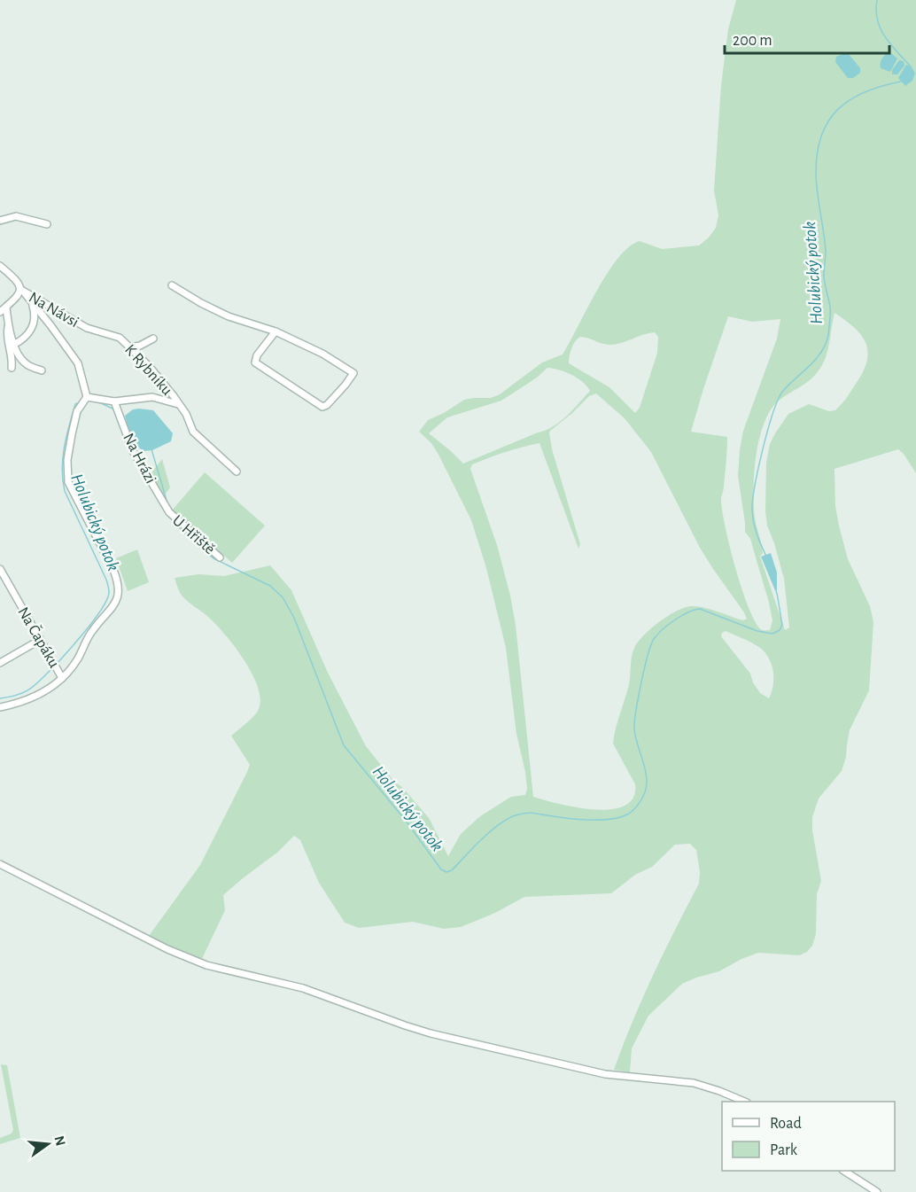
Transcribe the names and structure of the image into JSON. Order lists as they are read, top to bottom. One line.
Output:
{"streets":{"street":["Na Návsi","K Rybníku","Na Hrázi","U Hřiště","Na Čapáku"]},"crossings":[["Na Návsi","K Rybníku"],["Na Hrázi","U Hřiště"]],"water":["Holubický potok"],"legend":["Road","Park"],"scale_bar":"200 m","north":"right"}
